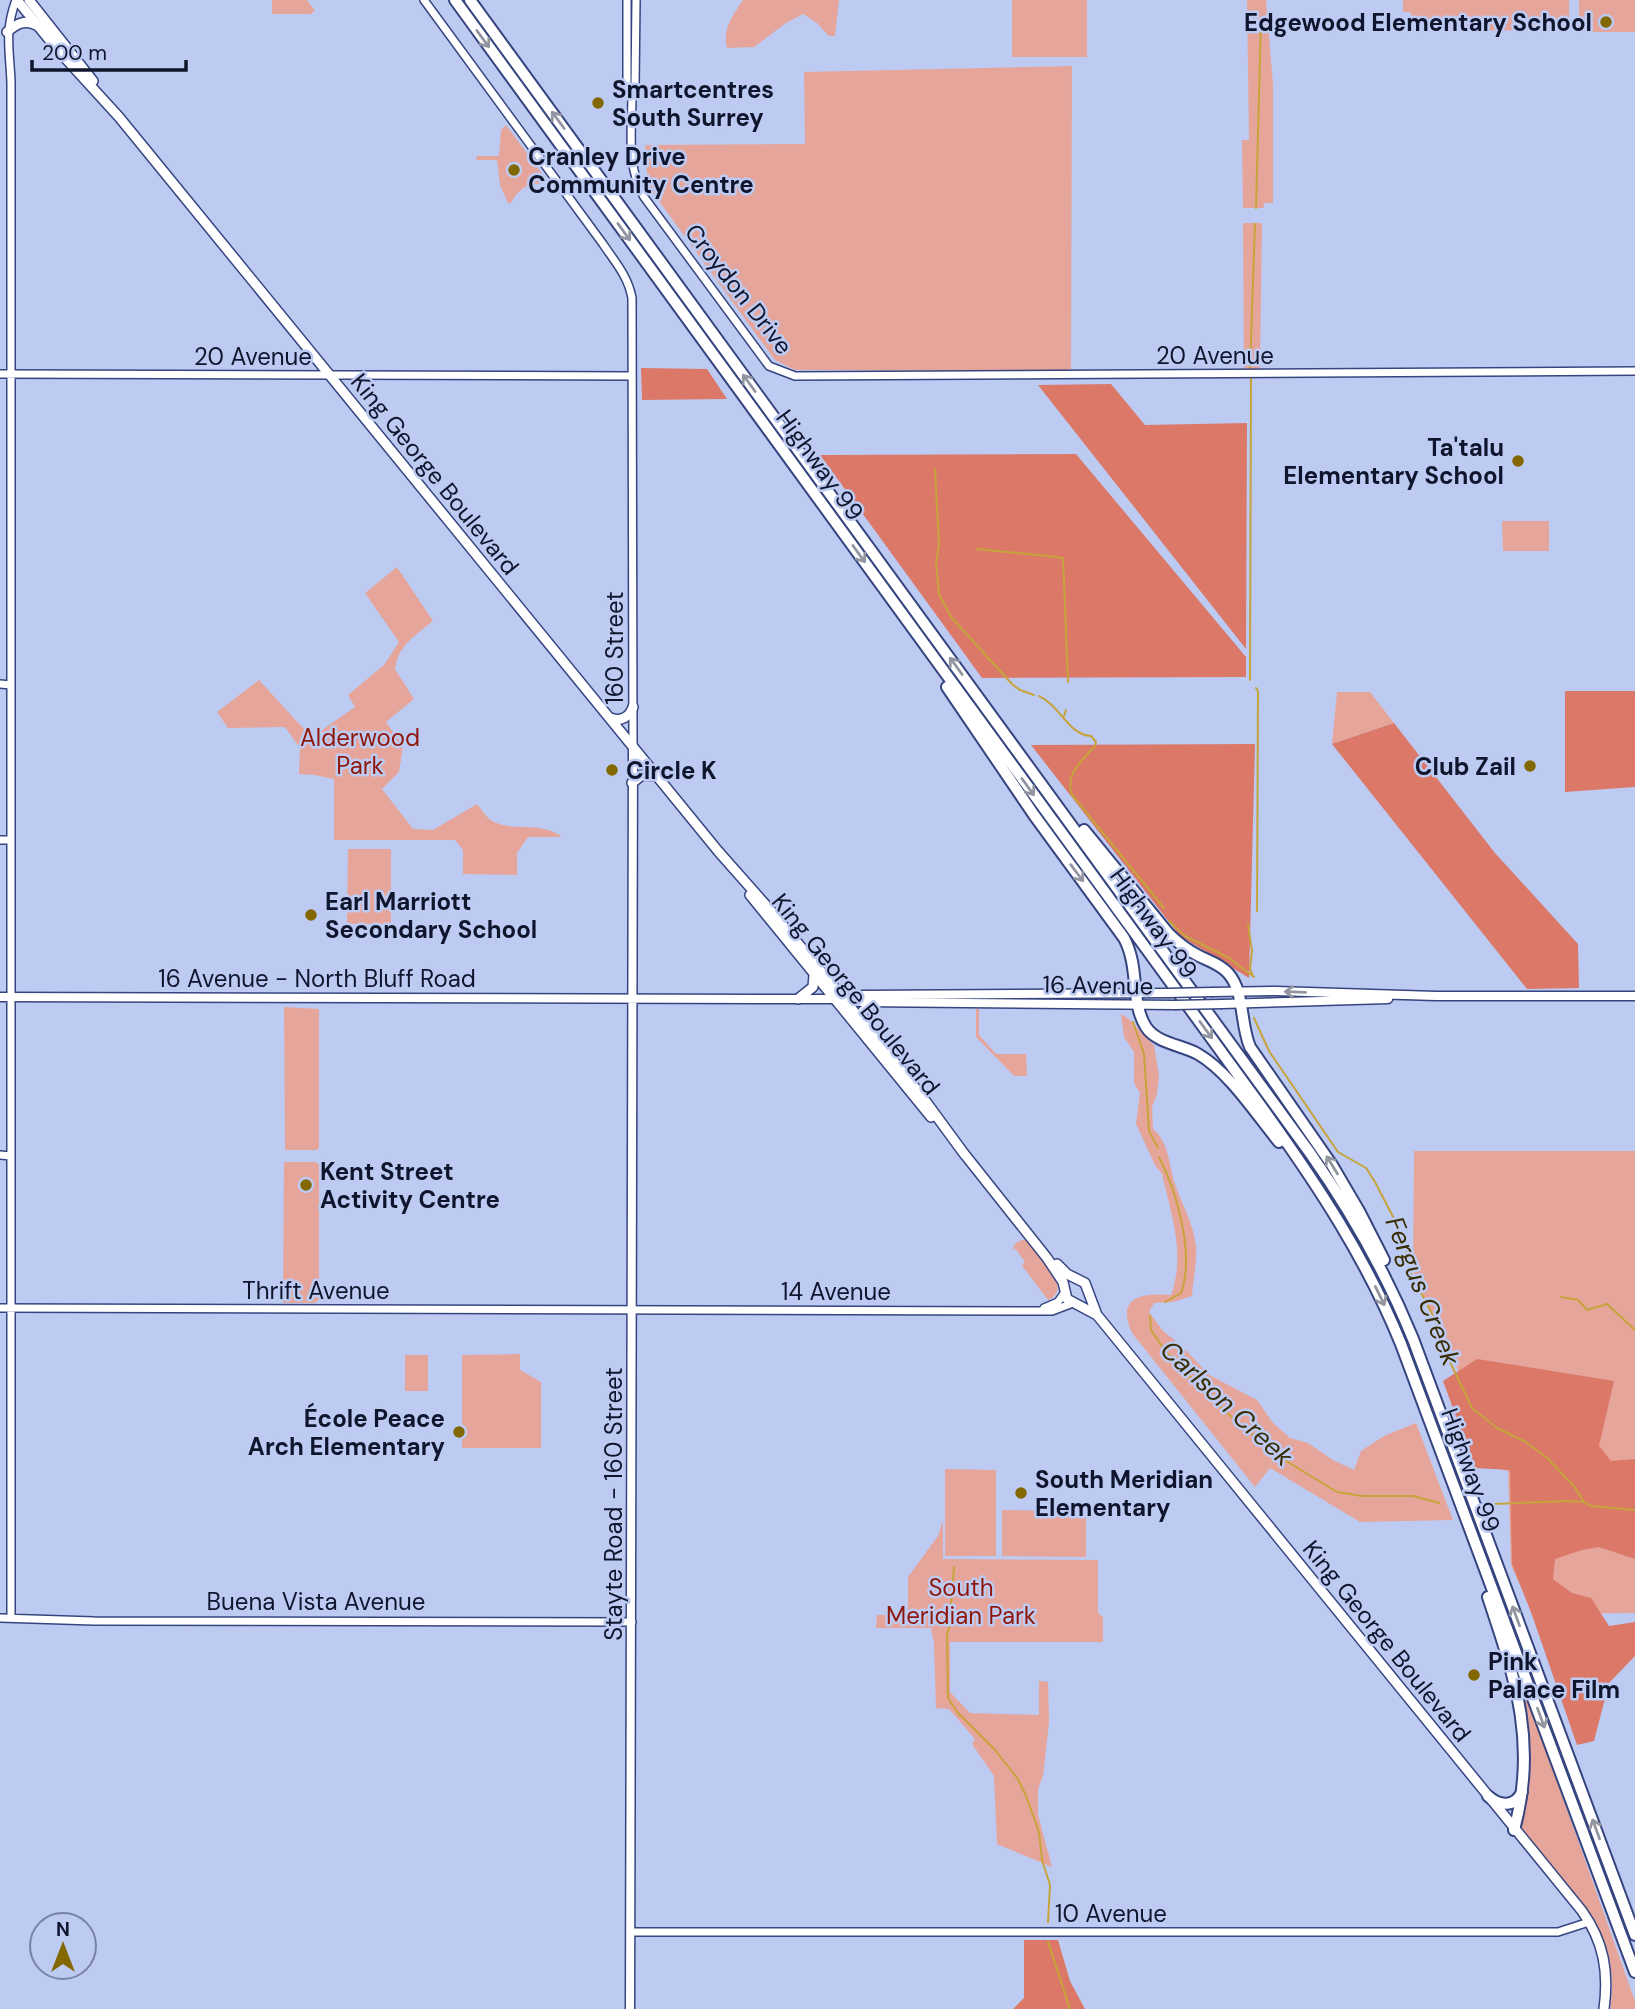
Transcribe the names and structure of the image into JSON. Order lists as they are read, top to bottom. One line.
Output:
{"streets":{"highway":["Highway 99"],"main road":["King George Boulevard","160 Street","16 Avenue - North Bluff Road","16 Avenue","Stayte Road - 160 Street"],"street":["Croydon Drive","20 Avenue","Thrift Avenue","14 Avenue","Buena Vista Avenue","10 Avenue"]},"crossings":[["Croydon Drive","20 Avenue"],["20 Avenue","King George Boulevard"],["20 Avenue","160 Street"],["King George Boulevard","160 Street"],["King George Boulevard","16 Avenue"],["King George Boulevard","14 Avenue"],["King George Boulevard","10 Avenue"],["160 Street","16 Avenue - North Bluff Road"],["160 Street","16 Avenue"],["160 Street","Stayte Road - 160 Street"],["16 Avenue - North Bluff Road","16 Avenue"],["16 Avenue - North Bluff Road","Stayte Road - 160 Street"],["16 Avenue","Stayte Road - 160 Street"],["Thrift Avenue","14 Avenue"],["Thrift Avenue","Stayte Road - 160 Street"],["14 Avenue","Stayte Road - 160 Street"],["Stayte Road - 160 Street","Buena Vista Avenue"],["Stayte Road - 160 Street","10 Avenue"]],"water":["Fergus Creek","Carlson Creek"],"parks":["Alderwood Park","South Meridian Park"],"places":["Edgewood Elementary School","Smartcentres South Surrey","Cranley Drive Community Centre","Ta'talu Elementary School","Club Zail","Circle K","Earl Marriott Secondary School","Kent Street Activity Centre","École Peace Arch Elementary","South Meridian Elementary","Pink Palace Film"],"scale_bar":"200 m","north":"top"}
